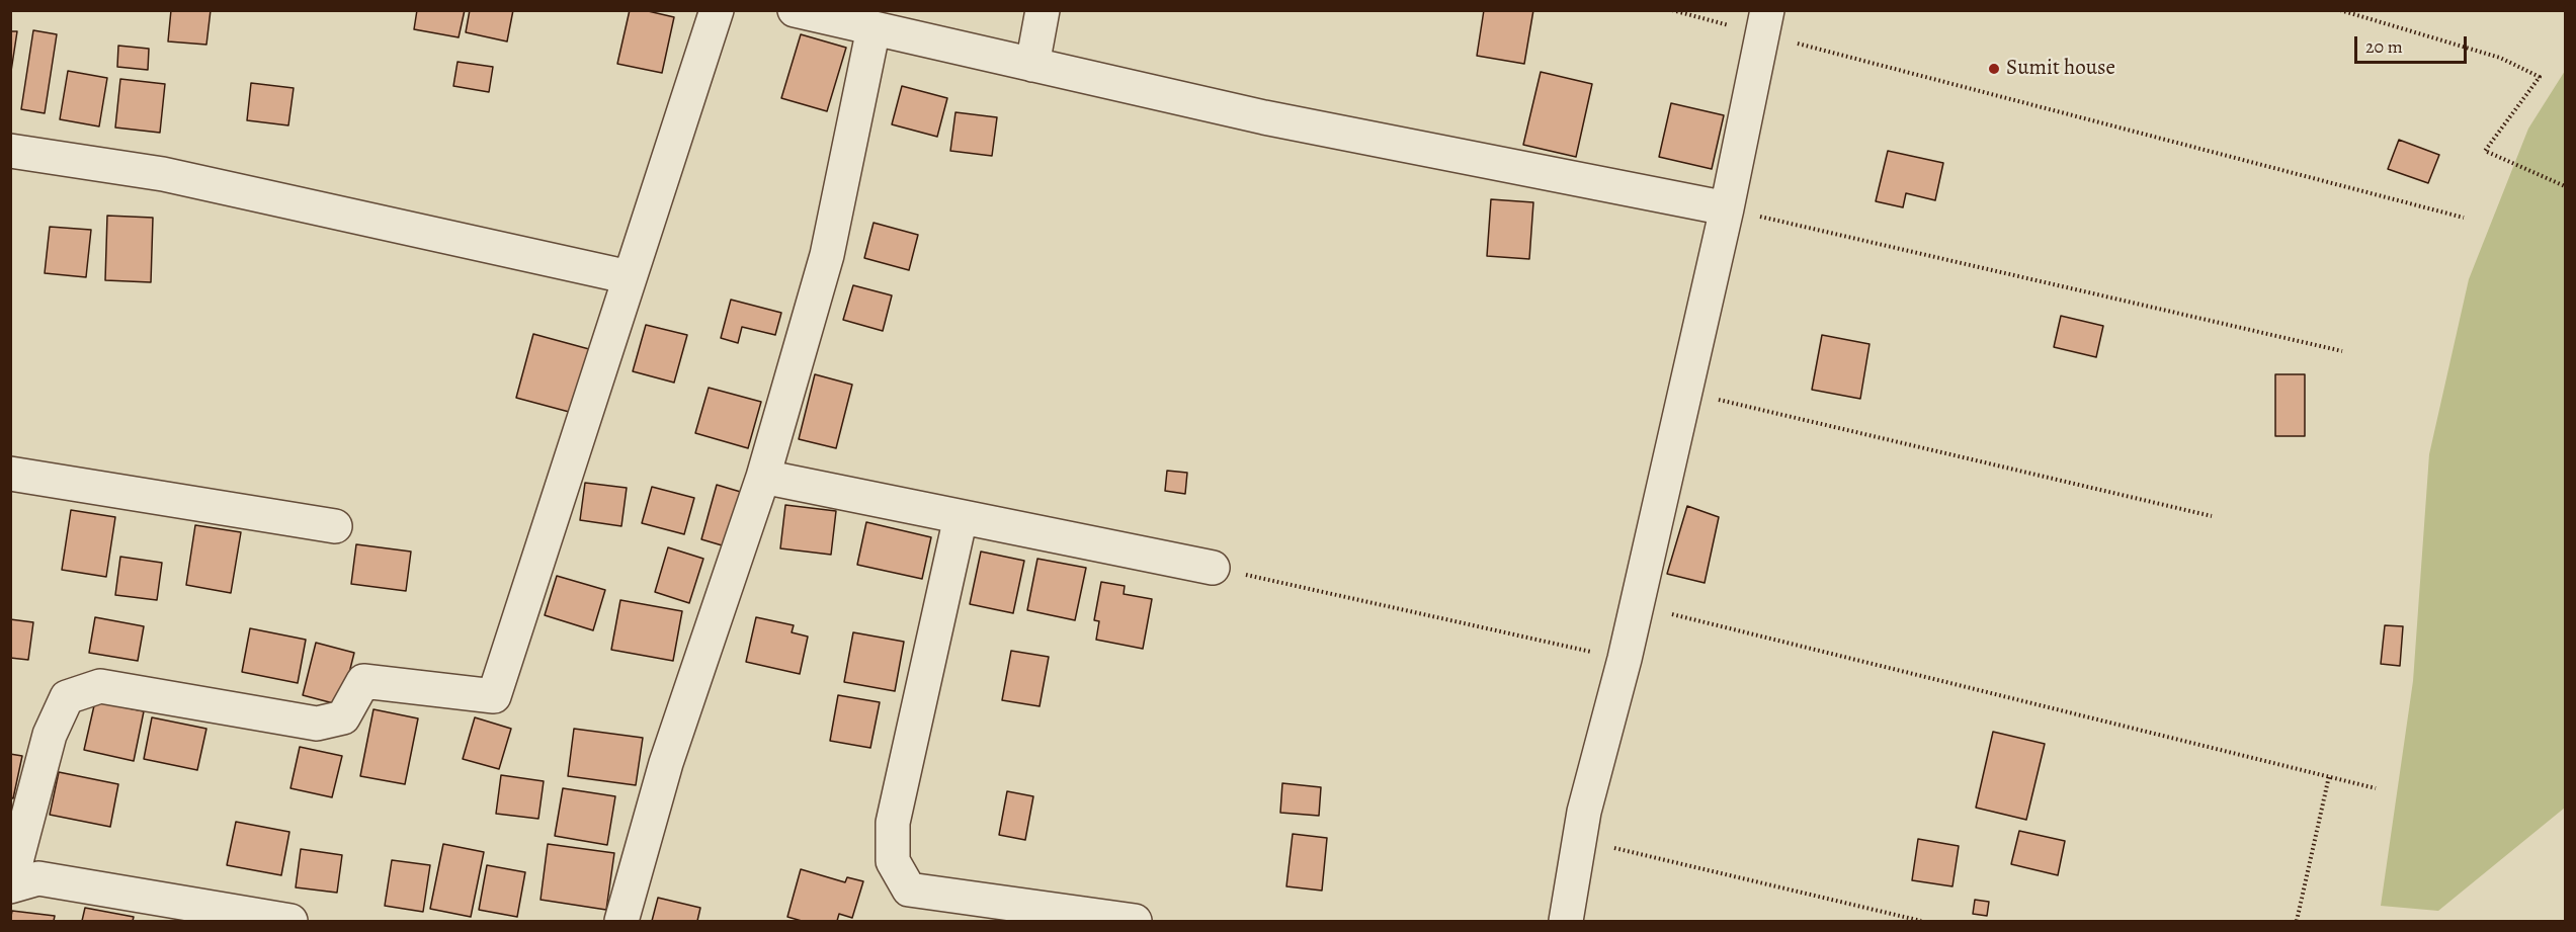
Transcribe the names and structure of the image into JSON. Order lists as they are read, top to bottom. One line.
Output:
{"places":["Sumit house"],"scale_bar":"20 m"}
